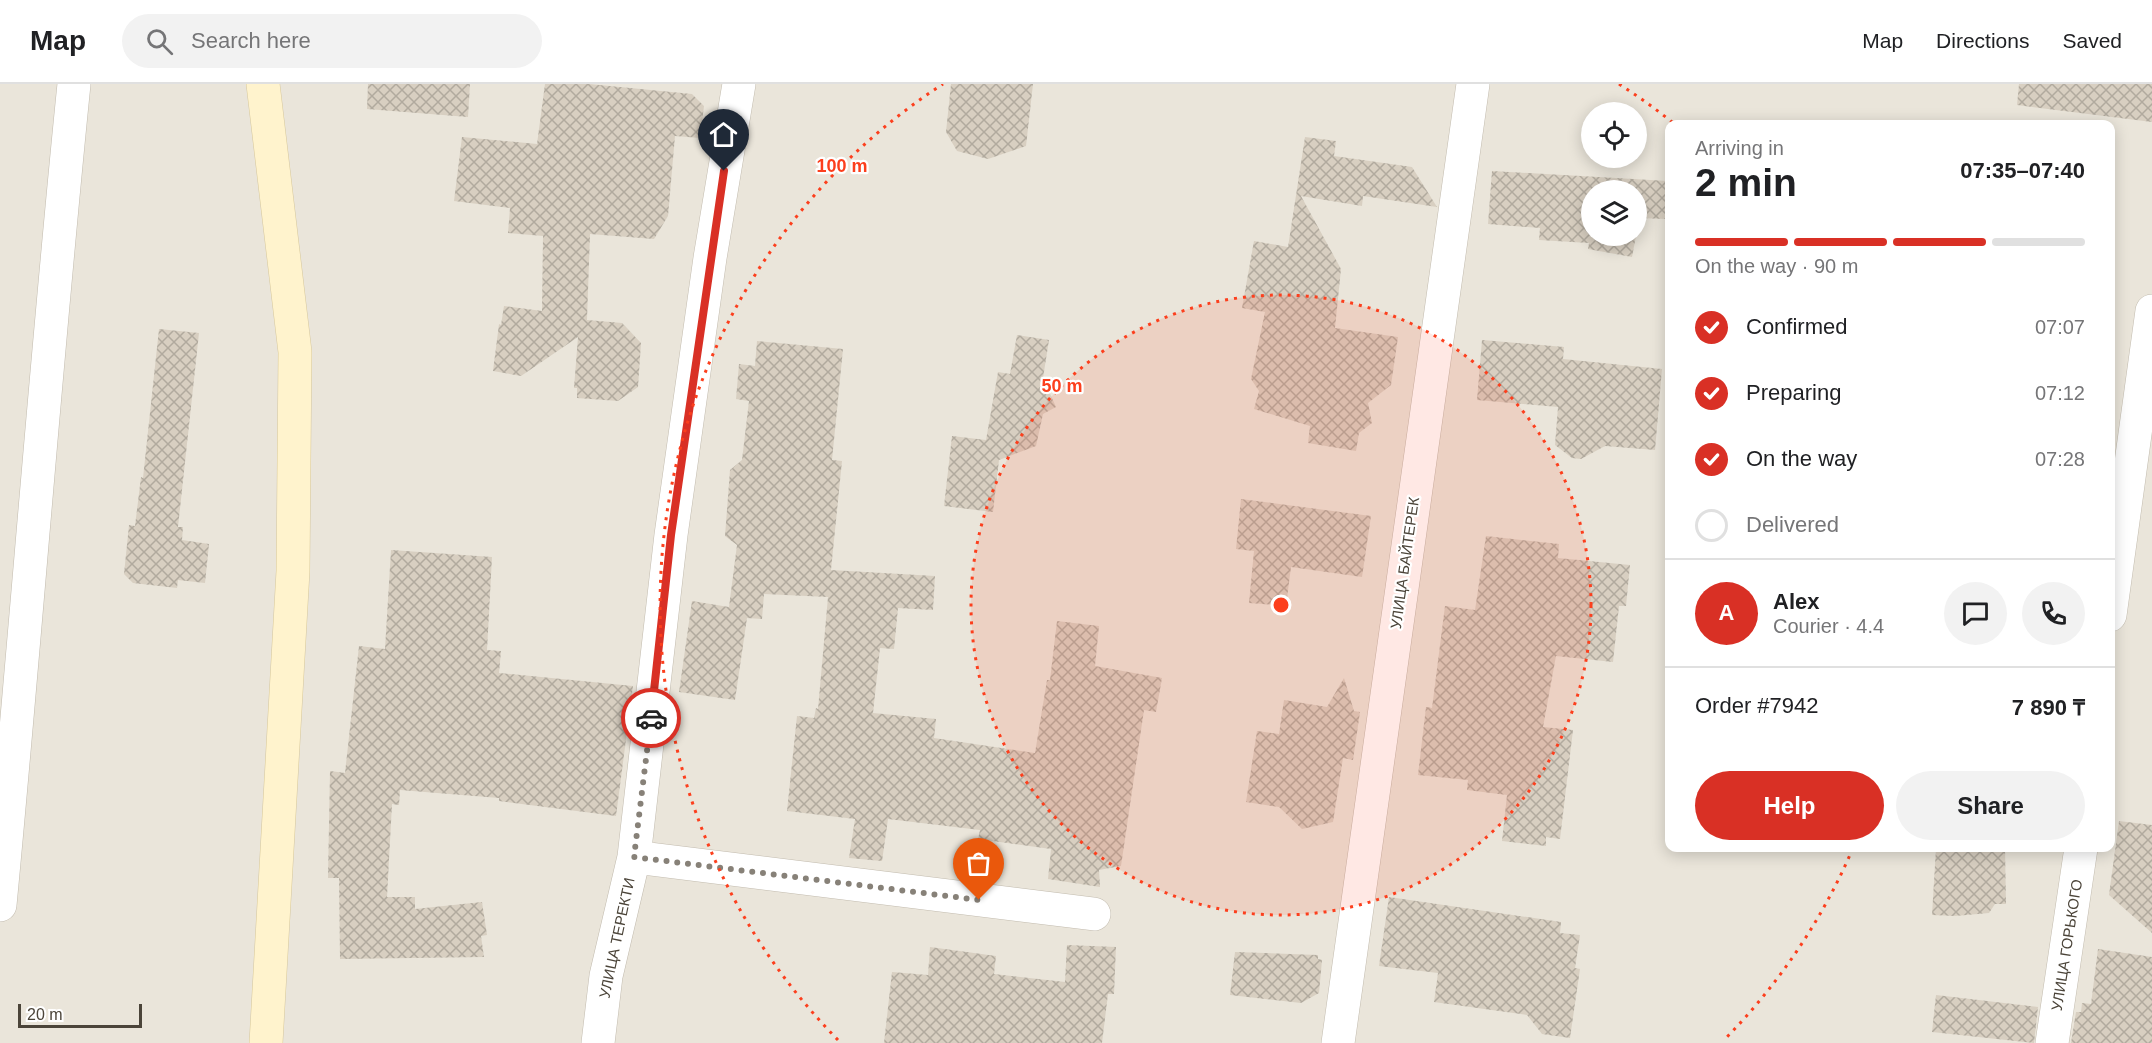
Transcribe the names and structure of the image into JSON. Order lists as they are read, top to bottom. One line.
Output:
{"streets":{"street":["УЛИЦА БАЙТЕРЕК","УЛИЦА ТЕРЕКТИ","УЛИЦА ГОРЬКОГО"]},"scale_bar":"20 m","page":{"header":"Map","search":"Search here","nav":["Map","Directions","Saved"],"heading":["2 min","Arriving in","07:35–07:40"],"panel":["Alex","Courier · 4.4","Order #7942","7 890 ₸"],"bar":"On the way · 90 m","list":[["Confirmed","07:07"],["Preparing","07:12"],["On the way","07:28"],"Delivered"],"round":"A","buttons":["Help","Share"],"scale":"20 m"},"rings":["100 m","50 m"]}
